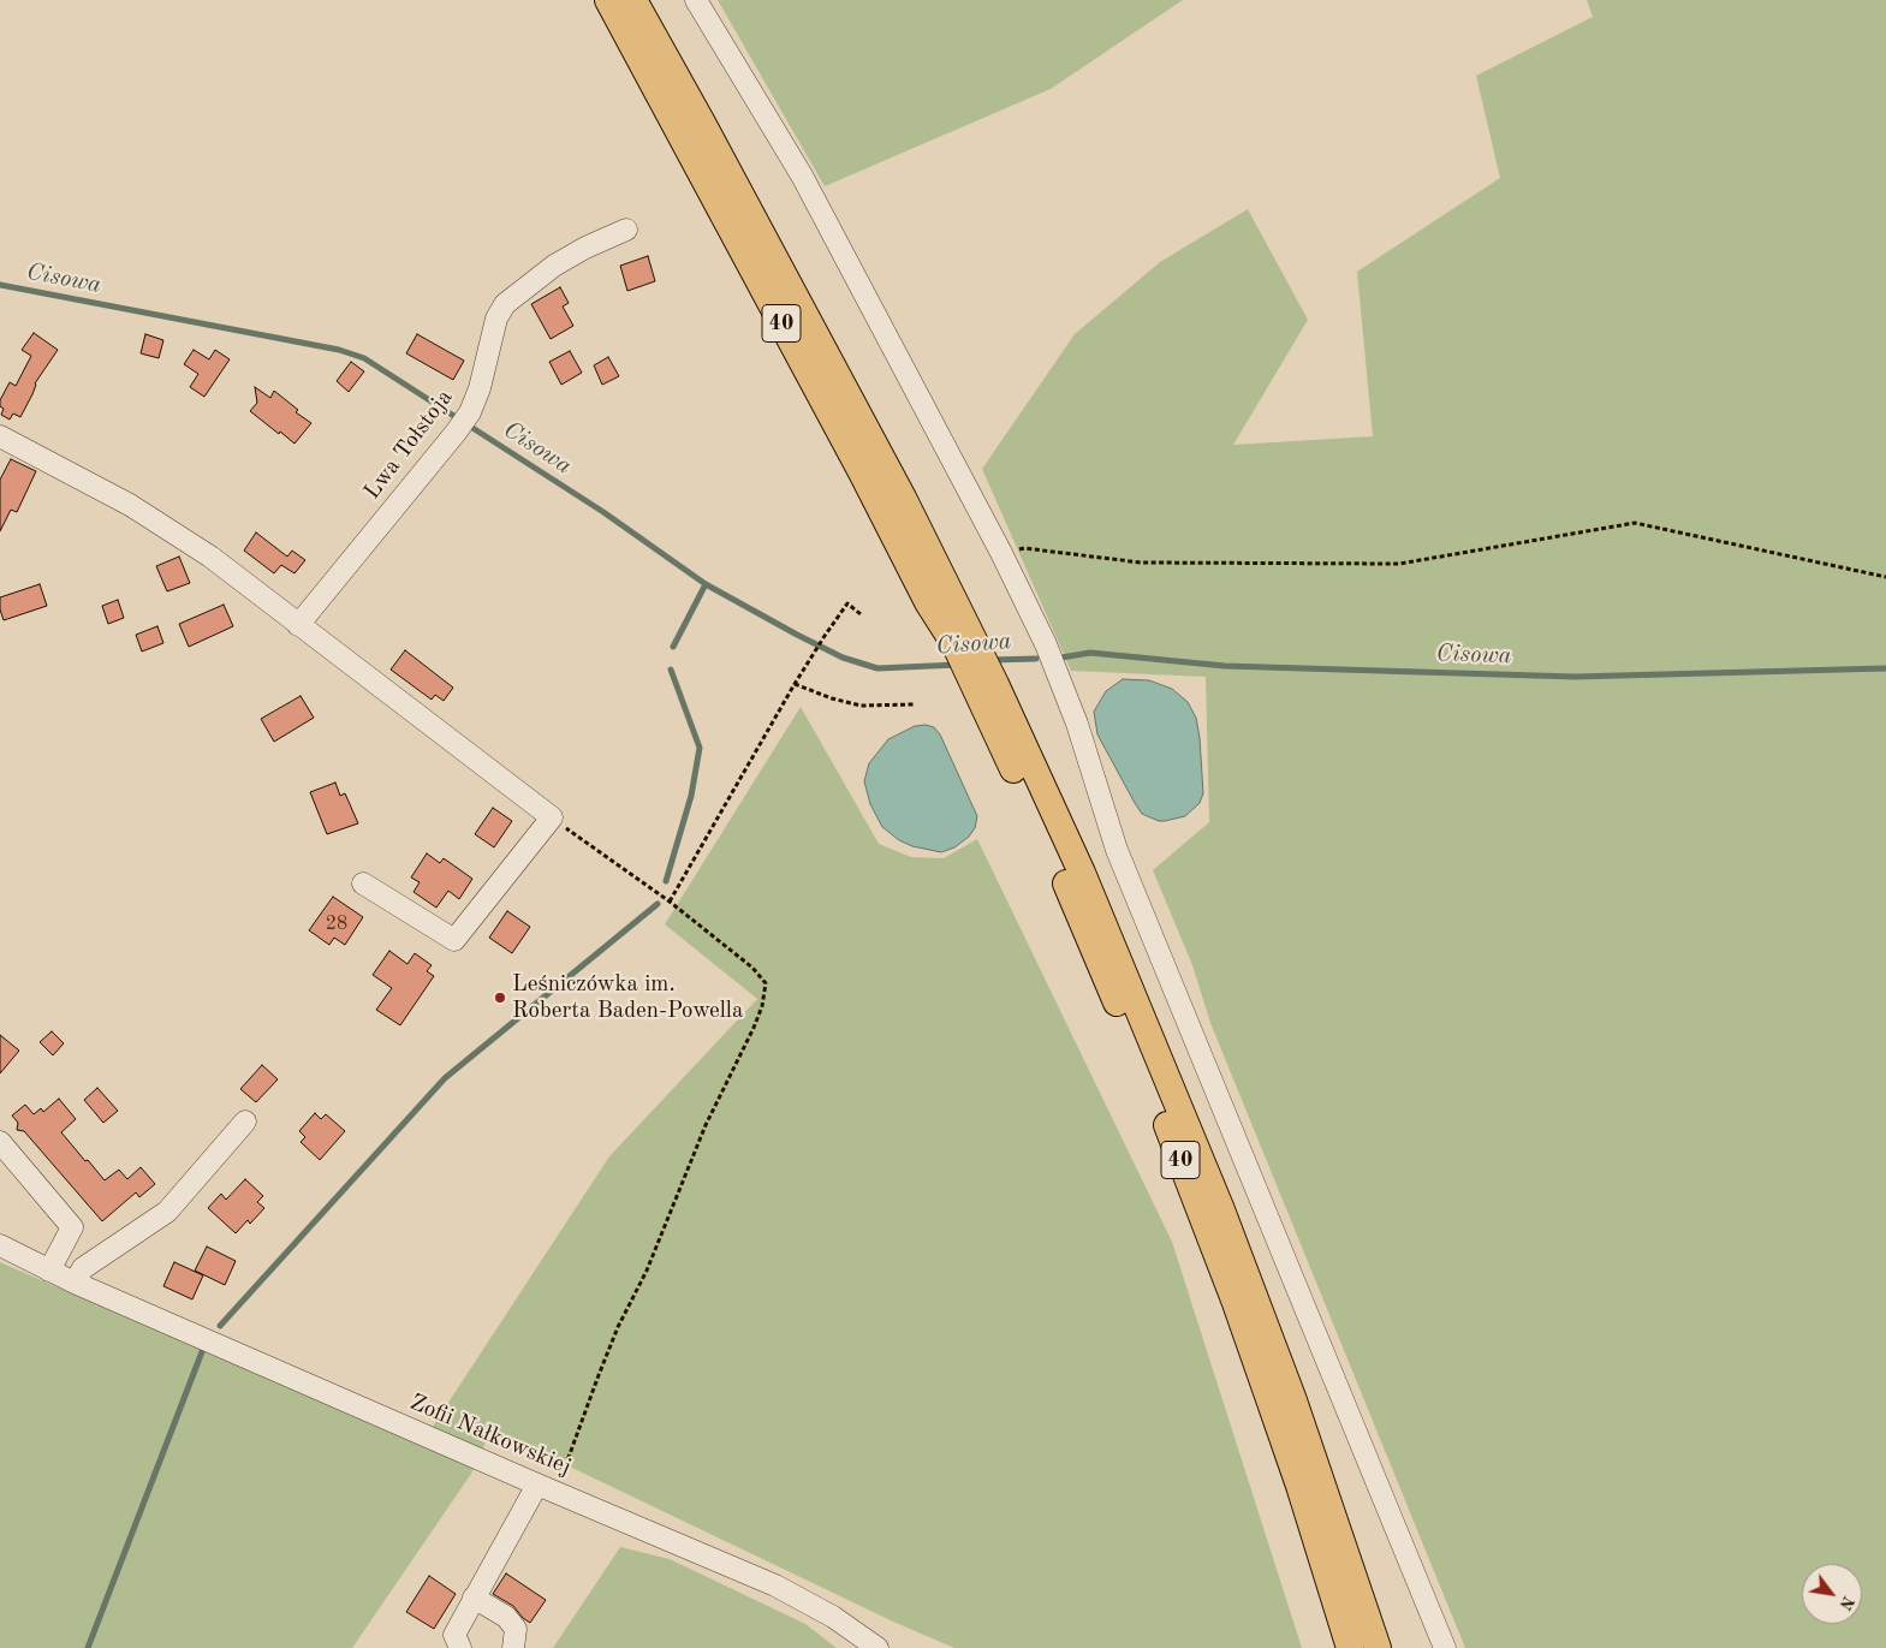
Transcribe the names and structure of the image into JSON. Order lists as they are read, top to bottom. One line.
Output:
{"streets":{"main road":["40"],"street":["Lwa Tołstoja","Zofii Nałkowskiej"]},"water":["Cisowa"],"places":["Leśniczówka im. Roberta Baden-Powella"],"house_numbers":["28"],"north":"bottom right"}
